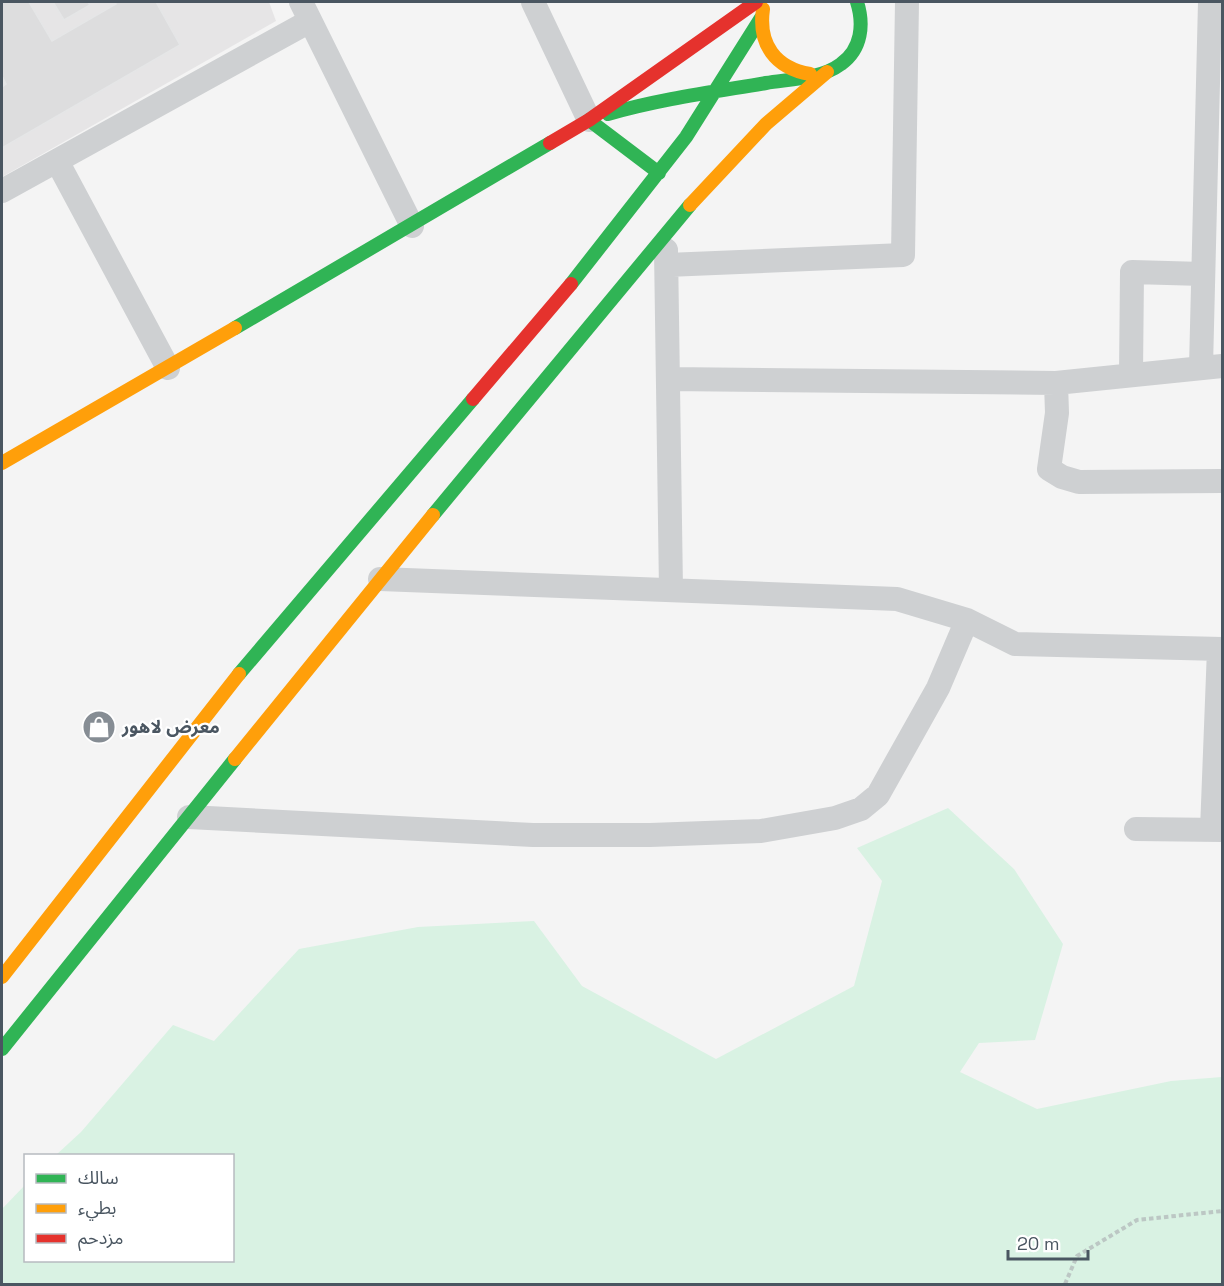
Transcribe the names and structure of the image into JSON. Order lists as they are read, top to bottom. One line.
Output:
{"places":{"shop":["معرض لاهور"]},"legend":["سالك","بطيء","مزدحم"],"scale_bar":"20 m"}
